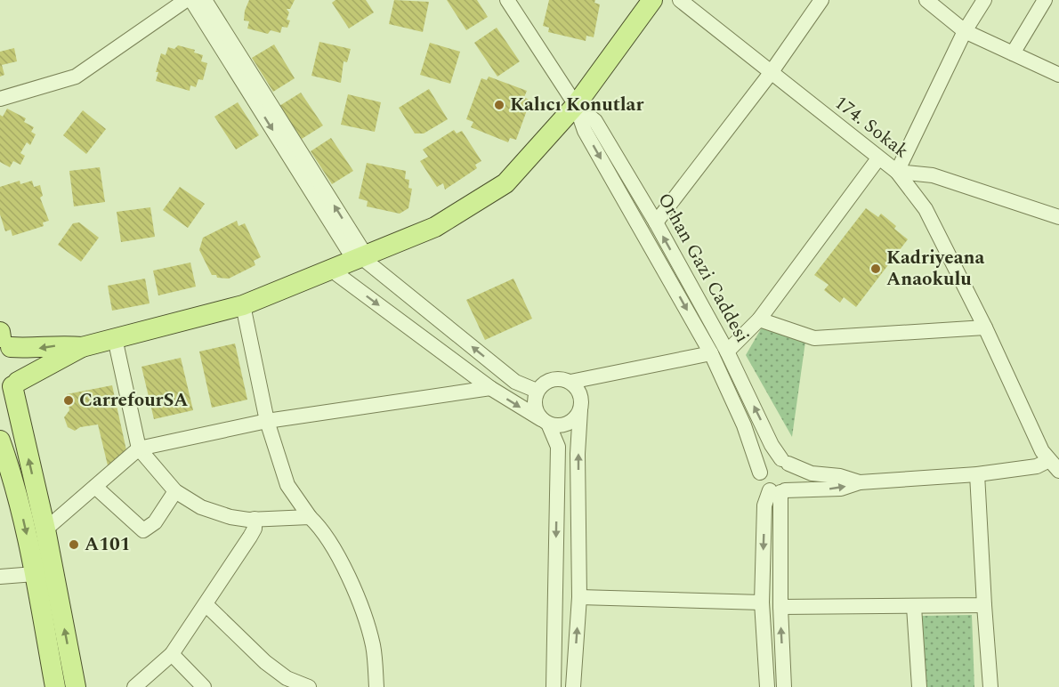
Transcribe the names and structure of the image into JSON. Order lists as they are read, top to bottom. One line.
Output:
{"streets":{"street":["174. Sokak","Orhan Gazi Caddesi"]},"places":["Kalıcı Konutlar","Kadriyeana Anaokulu","CarrefourSA","A101"]}
